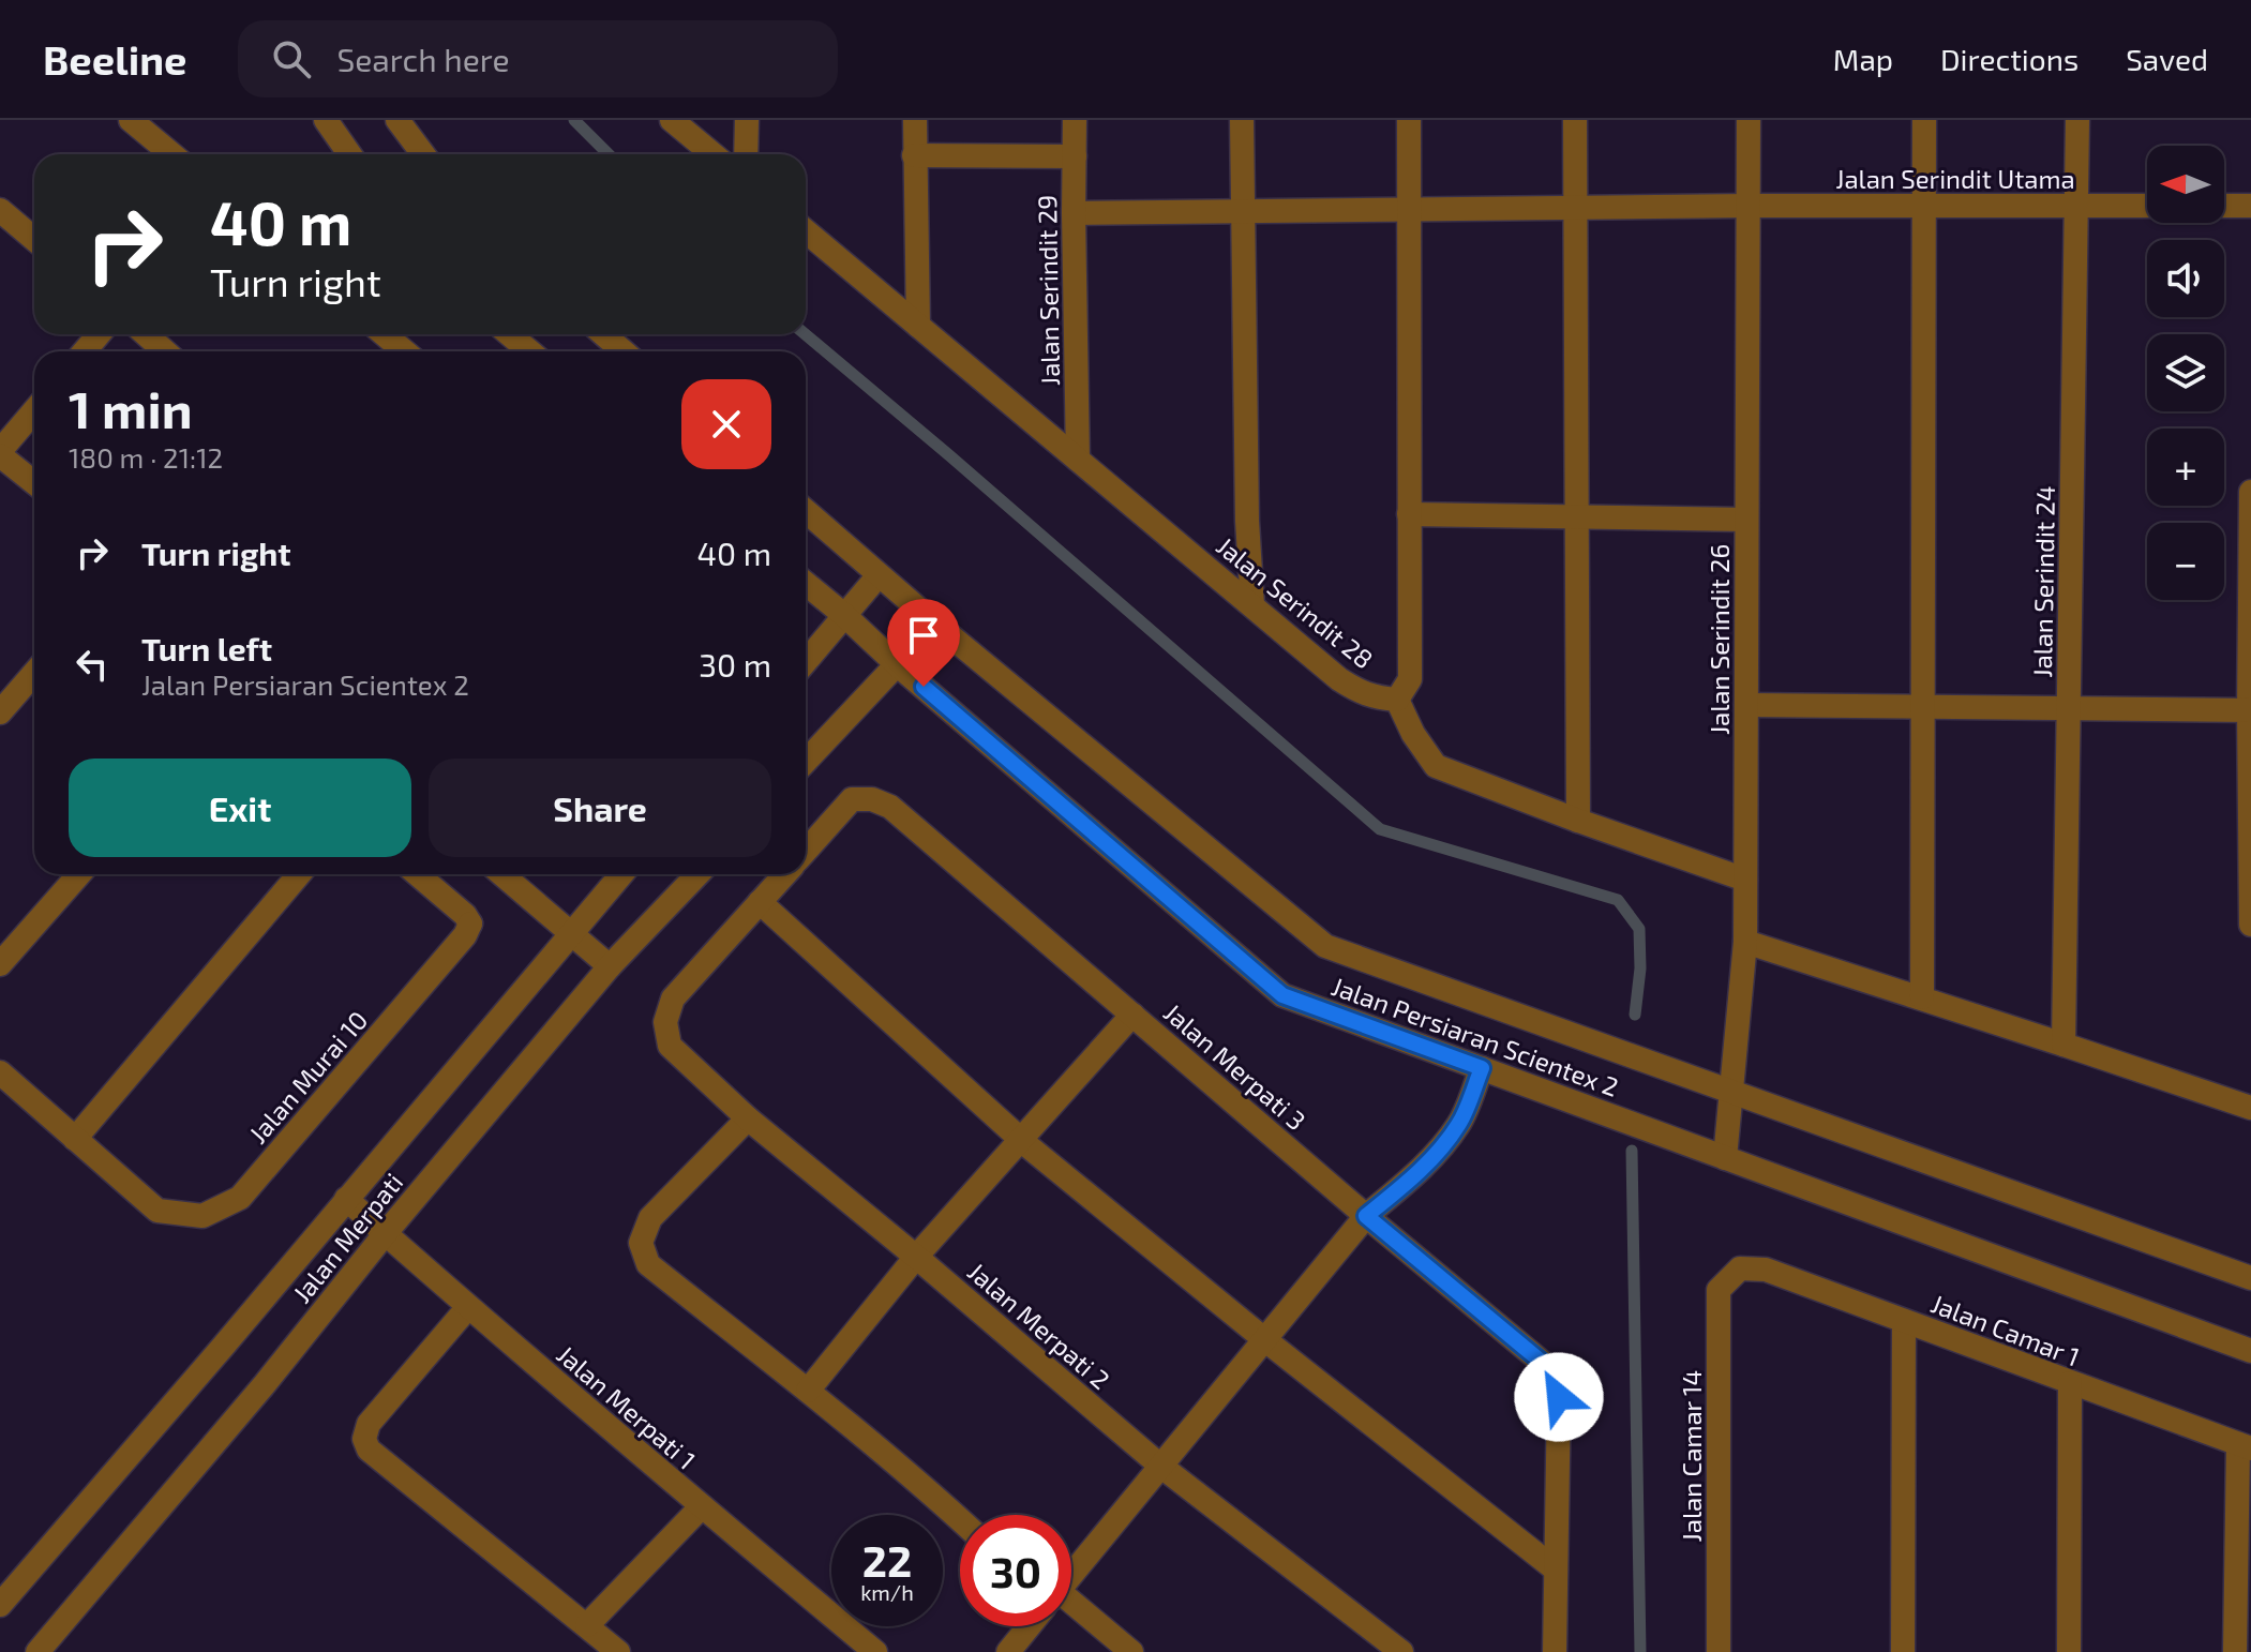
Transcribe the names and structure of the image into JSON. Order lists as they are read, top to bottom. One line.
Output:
{"streets":{"street":["Jalan Serindit Utama","Jalan Serindit 29","Jalan Serindit 24","Jalan Serindit 28","Jalan Serindit 26","Jalan Persiaran Scientex 2","Jalan Merpati 3","Jalan Murai 10","Jalan Merpati","Jalan Merpati 2","Jalan Camar 1","Jalan Merpati 1","Jalan Camar 14"]},"crossings":[["Jalan Serindit Utama","Jalan Serindit 29"],["Jalan Serindit Utama","Jalan Serindit 24"],["Jalan Serindit Utama","Jalan Serindit 28"],["Jalan Serindit Utama","Jalan Serindit 26"],["Jalan Serindit 29","Jalan Serindit 28"],["Jalan Serindit 26","Jalan Persiaran Scientex 2"],["Jalan Merpati","Jalan Merpati 1"],["Jalan Camar 1","Jalan Camar 14"]],"north":"left","page":{"header":"Beeline","search":"Search here","nav":["Map","Directions","Saved"],"map_buttons":["+","−"],"turn":["40 m","Turn right"],"heading":["1 min","180 m · 21:12"],"list":[{"name":"Turn right","value":"40 m"},{"name":"Turn left","note":"Jalan Persiaran Scientex 2","value":"30 m"}],"buttons":["Exit","Share"],"speed":"22 km/h","limit":"30"}}
